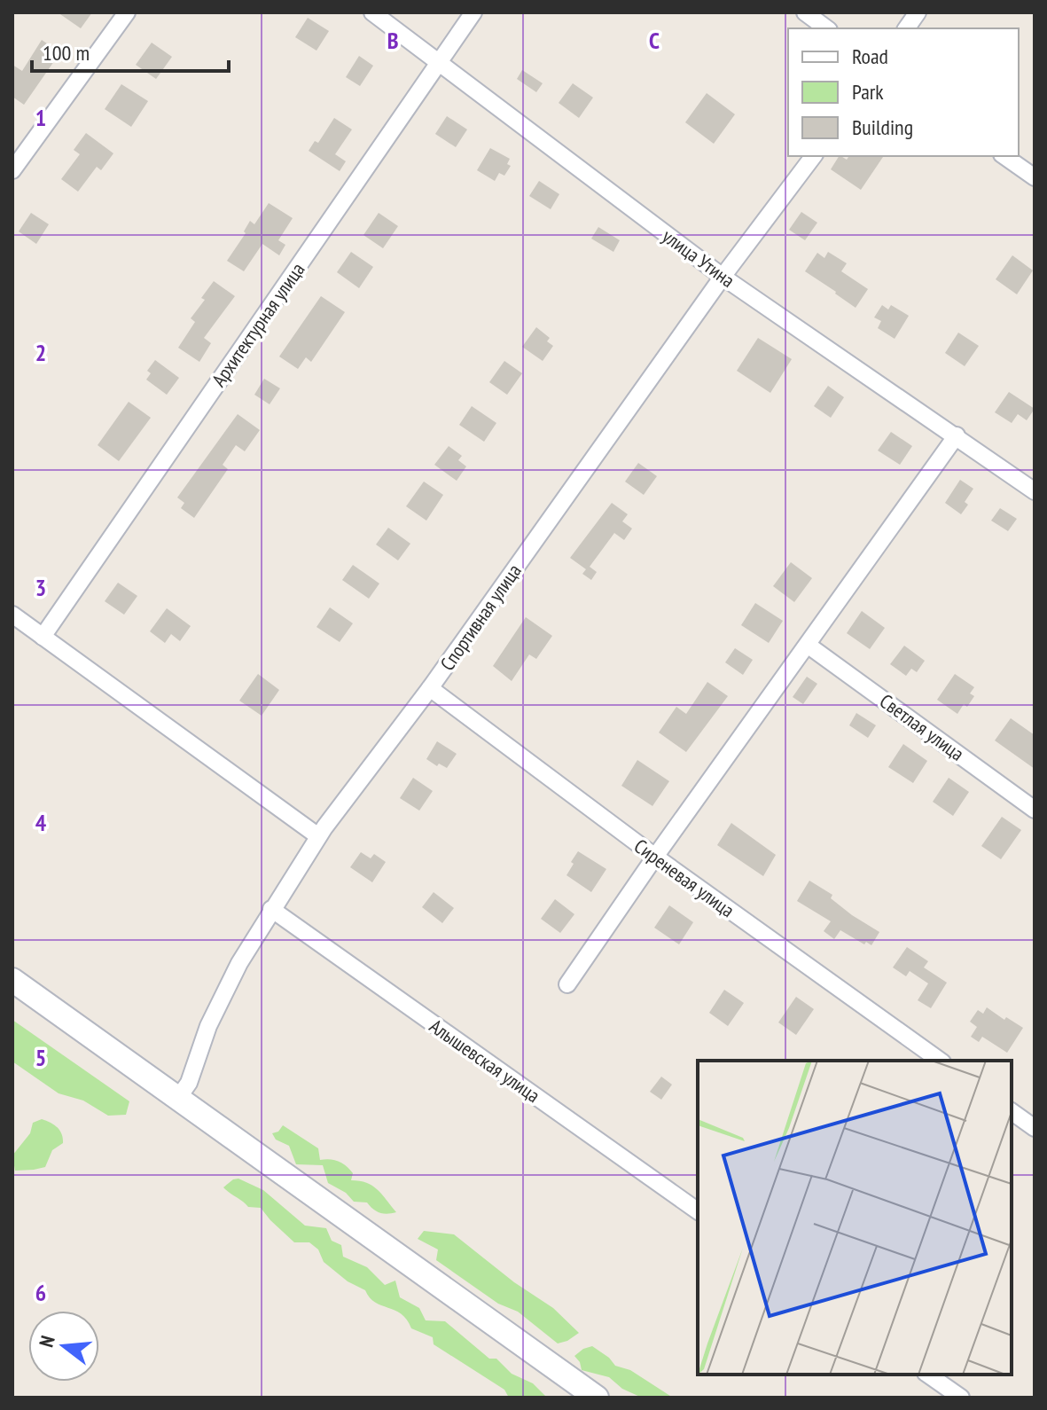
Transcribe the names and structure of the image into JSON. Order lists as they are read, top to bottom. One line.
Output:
{"streets":{"street":["улица Утина","Архитектурная улица","Спортивная улица","Светлая улица","Сиреневая улица","Алышевская улица"]},"crossings":[["улица Утина","Архитектурная улица"],["улица Утина","Спортивная улица"],["Спортивная улица","Сиреневая улица"],["Спортивная улица","Алышевская улица"]],"legend":["Road","Park","Building"],"scale_bar":"100 m","north":"left","grid":{"columns":["B","C"],"rows":["1","2","3","4","5","6"]}}
